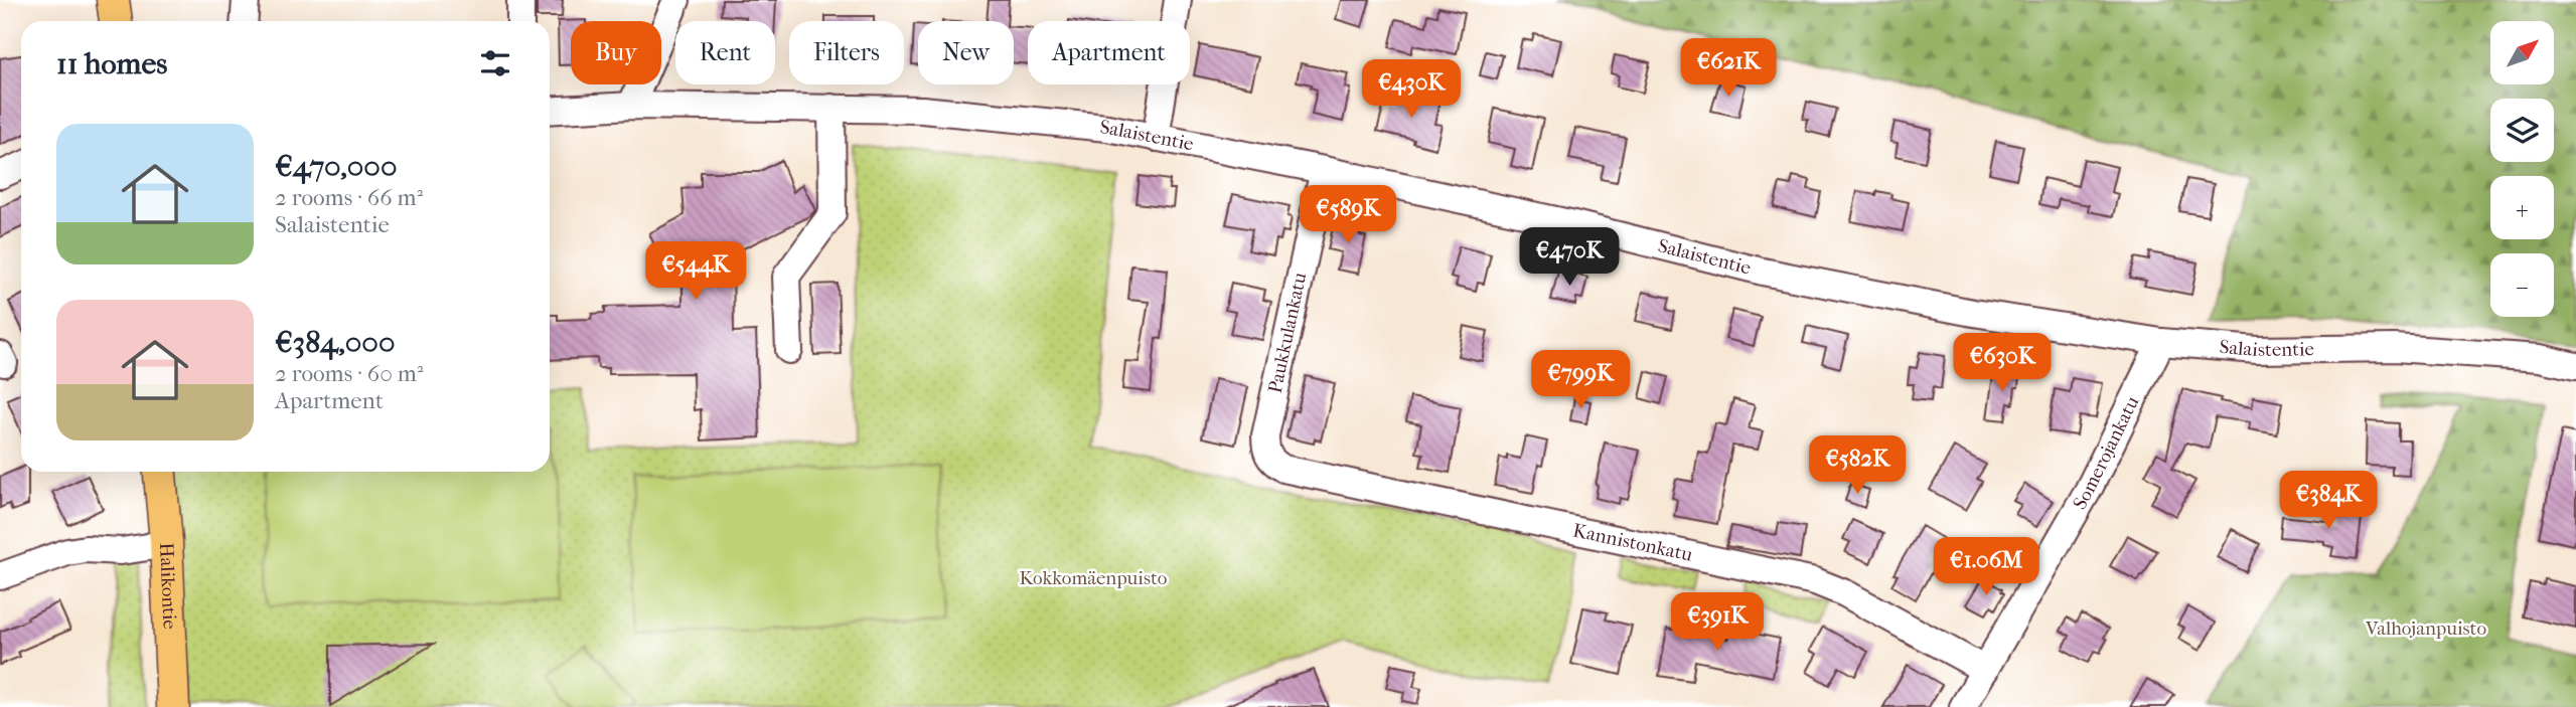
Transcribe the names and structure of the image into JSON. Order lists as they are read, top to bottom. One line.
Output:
{"streets":{"main road":["Halikontie"],"street":["Salaistentie","Paukkulankatu","Somerojankatu","Kannistonkatu"]},"crossings":[["Salaistentie","Paukkulankatu"],["Salaistentie","Somerojankatu"],["Paukkulankatu","Kannistonkatu"],["Somerojankatu","Kannistonkatu"]],"parks":["Kokkomäenpuisto","Valhojanpuisto"],"north":"top right","page":{"map_buttons":["+","−"],"chip":["Buy","Rent","Filters","New","Apartment"],"heading":"11 homes","price":["€621K","€430K","€589K","€470K","€544K","€630K","€799K","€582K","€384K","€1.06M","€391K"],"list":[{"name":"€470,000","note":"2 rooms · 66 m² · Salaistentie"},{"name":"€384,000","note":"2 rooms · 60 m² · Apartment"}]}}
